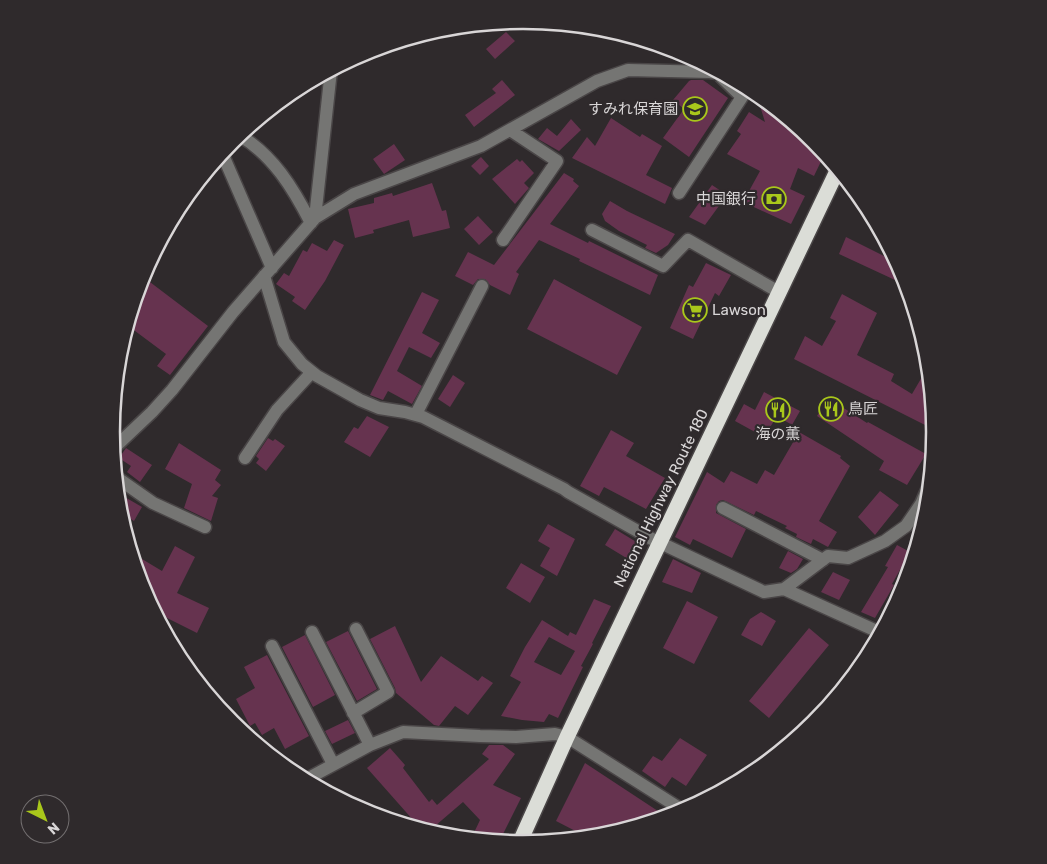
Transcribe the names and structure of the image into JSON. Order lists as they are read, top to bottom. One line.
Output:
{"streets":{"highway":["National Highway Route 180"]},"places":{"school or university":["すみれ保育園"],"bank":["中国銀行"],"supermarket":["Lawson"],"restaurant":["鳥匠","海の薫"]},"north":"bottom right"}
